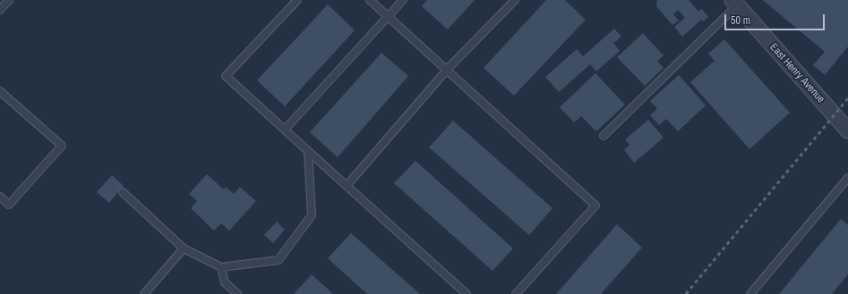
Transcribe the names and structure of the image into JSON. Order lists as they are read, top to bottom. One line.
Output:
{"streets":{"street":["East Henry Avenue"]},"scale_bar":"50 m"}
